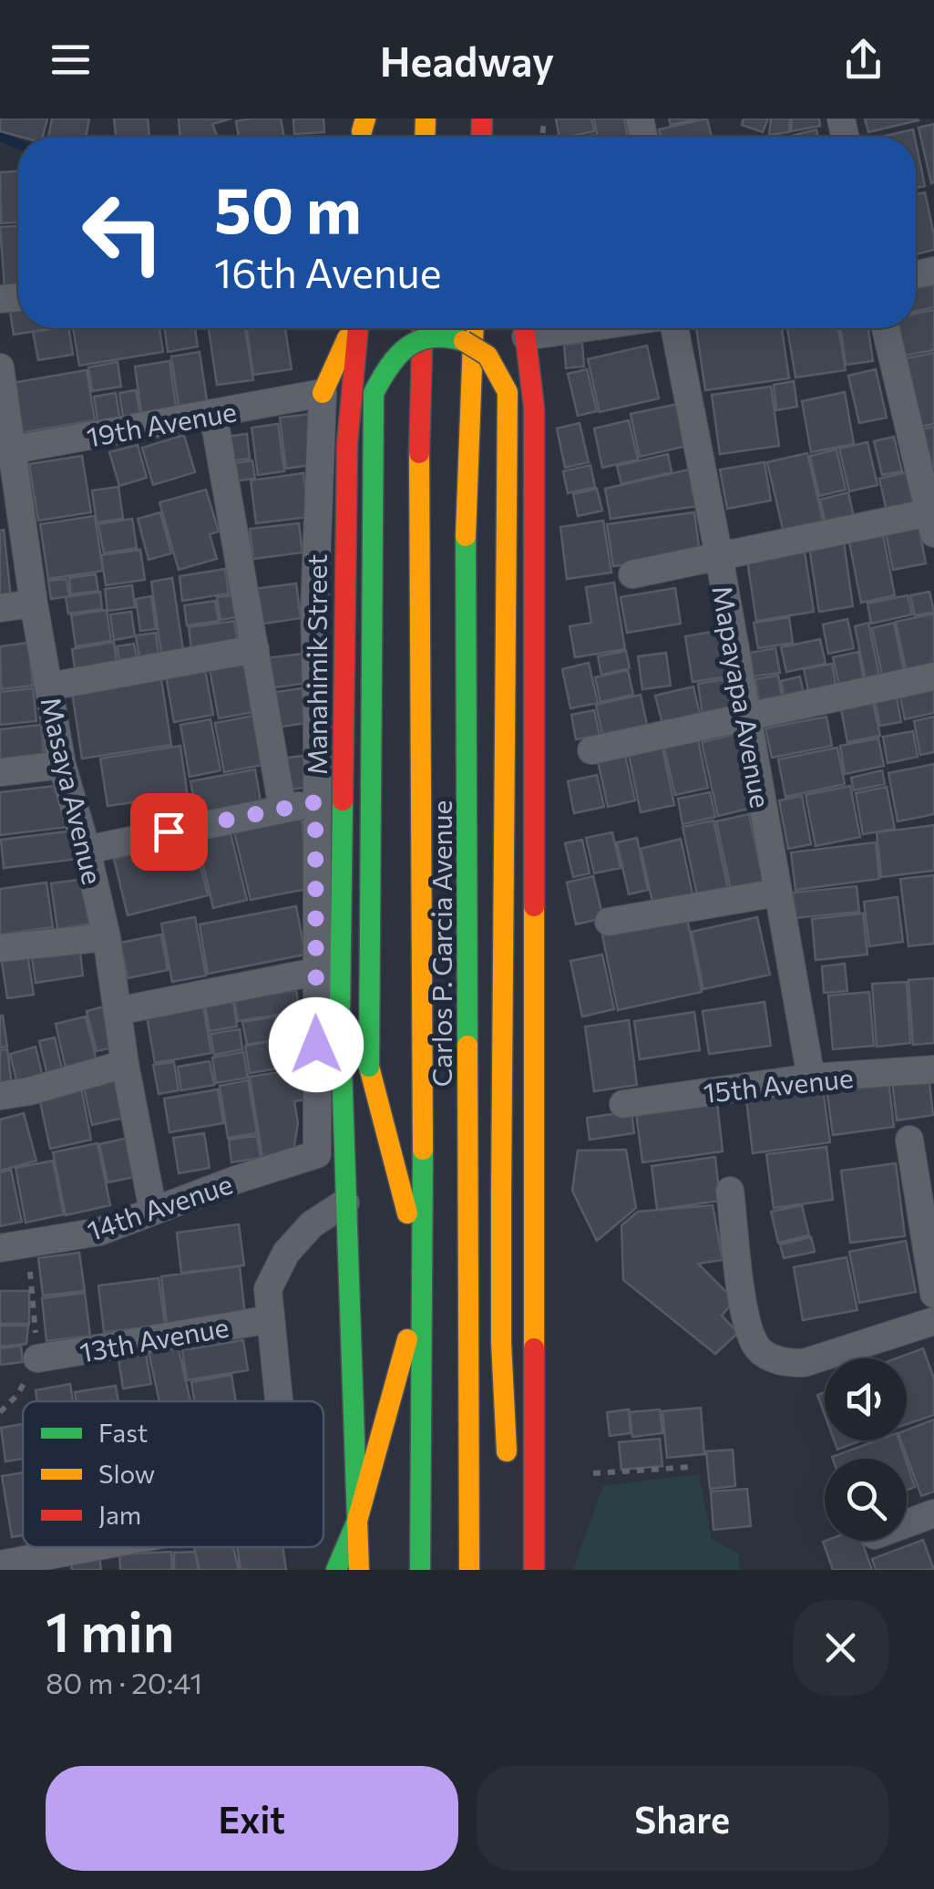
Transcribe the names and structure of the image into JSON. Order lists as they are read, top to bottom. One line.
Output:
{"streets":{"main road":["Carlos P. Garcia Avenue"],"street":["19th Avenue","Manahimik Street","Mapayapa Avenue","Masaya Avenue","15th Avenue","14th Avenue","13th Avenue"]},"crossings":[["19th Avenue","Manahimik Street"],["19th Avenue","Masaya Avenue"],["Manahimik Street","14th Avenue"],["Mapayapa Avenue","15th Avenue"],["Masaya Avenue","14th Avenue"]],"legend":["Fast","Slow","Jam"],"page":{"header":"Headway","turn":["50 m","16th Avenue"],"heading":["1 min","80 m · 20:41"],"buttons":["Exit","Share"]}}
